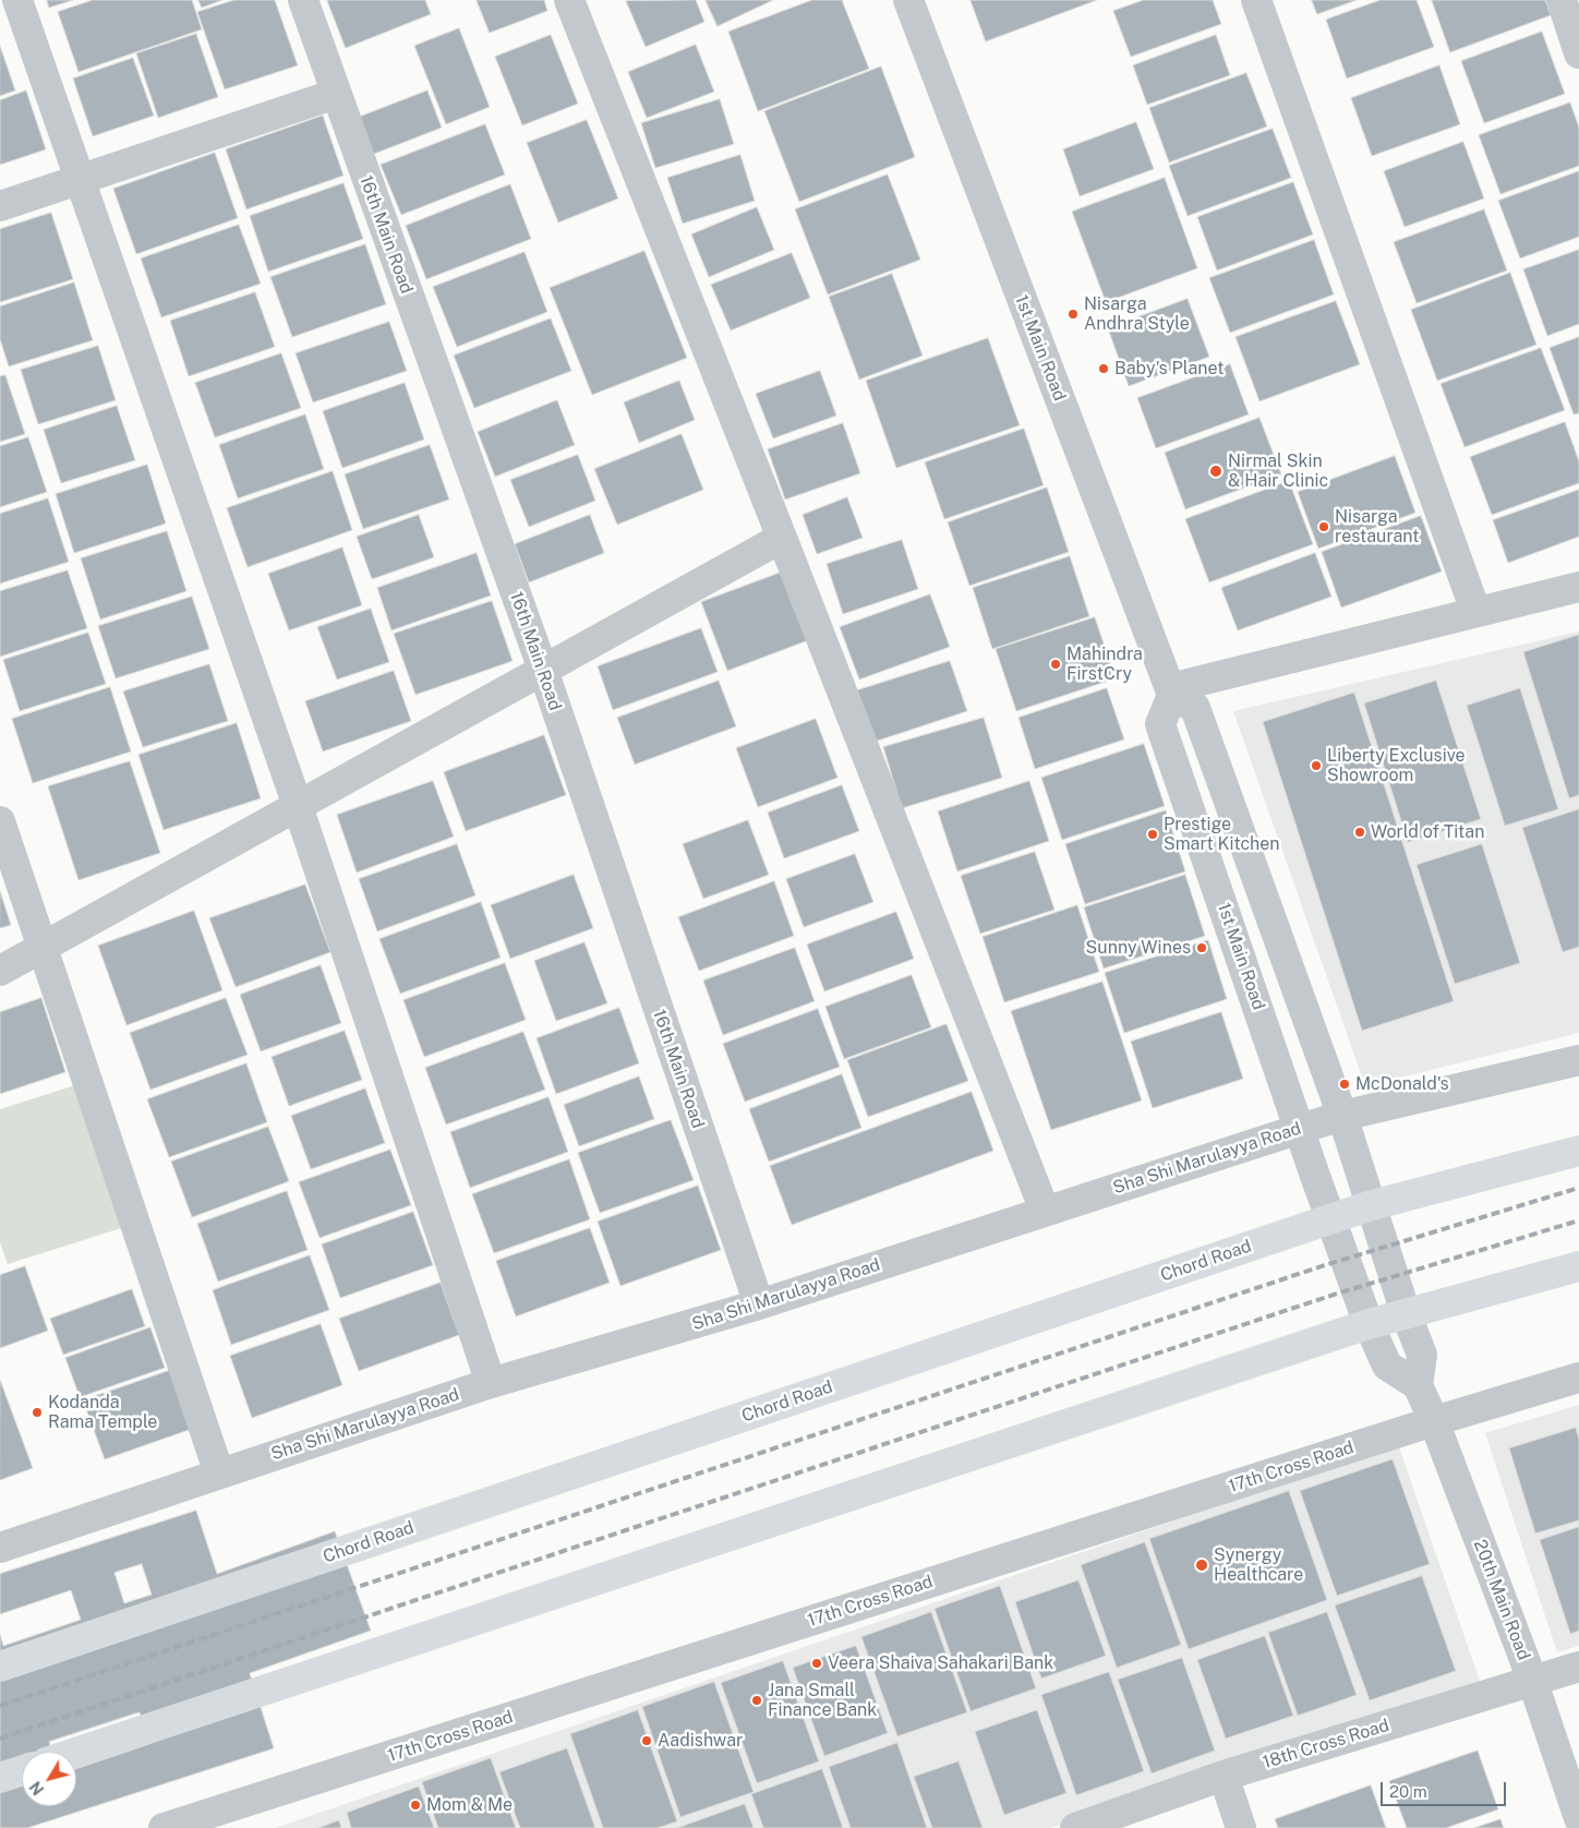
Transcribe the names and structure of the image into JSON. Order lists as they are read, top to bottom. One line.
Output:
{"streets":{"main road":["Chord Road"],"street":["16th Main Road","1st Main Road","Sha Shi Marulayya Road","17th Cross Road","20th Main Road","18th Cross Road"]},"crossings":[["16th Main Road","Sha Shi Marulayya Road"],["1st Main Road","Sha Shi Marulayya Road"],["1st Main Road","Chord Road"],["17th Cross Road","20th Main Road"],["20th Main Road","18th Cross Road"]],"places":["Nisarga Andhra Style","Baby's Planet","Nirmal Skin & Hair Clinic","Nisarga restaurant","Mahindra FirstCry","Liberty Exclusive Showroom","World of Titan","Prestige Smart Kitchen","Sunny Wines","McDonald's","Kodanda Rama Temple","Synergy Healthcare","Veera Shaiva Sahakari Bank","Jana Small Finance Bank","Aadishwar","Mom & Me"],"scale_bar":"20 m","north":"bottom left"}
